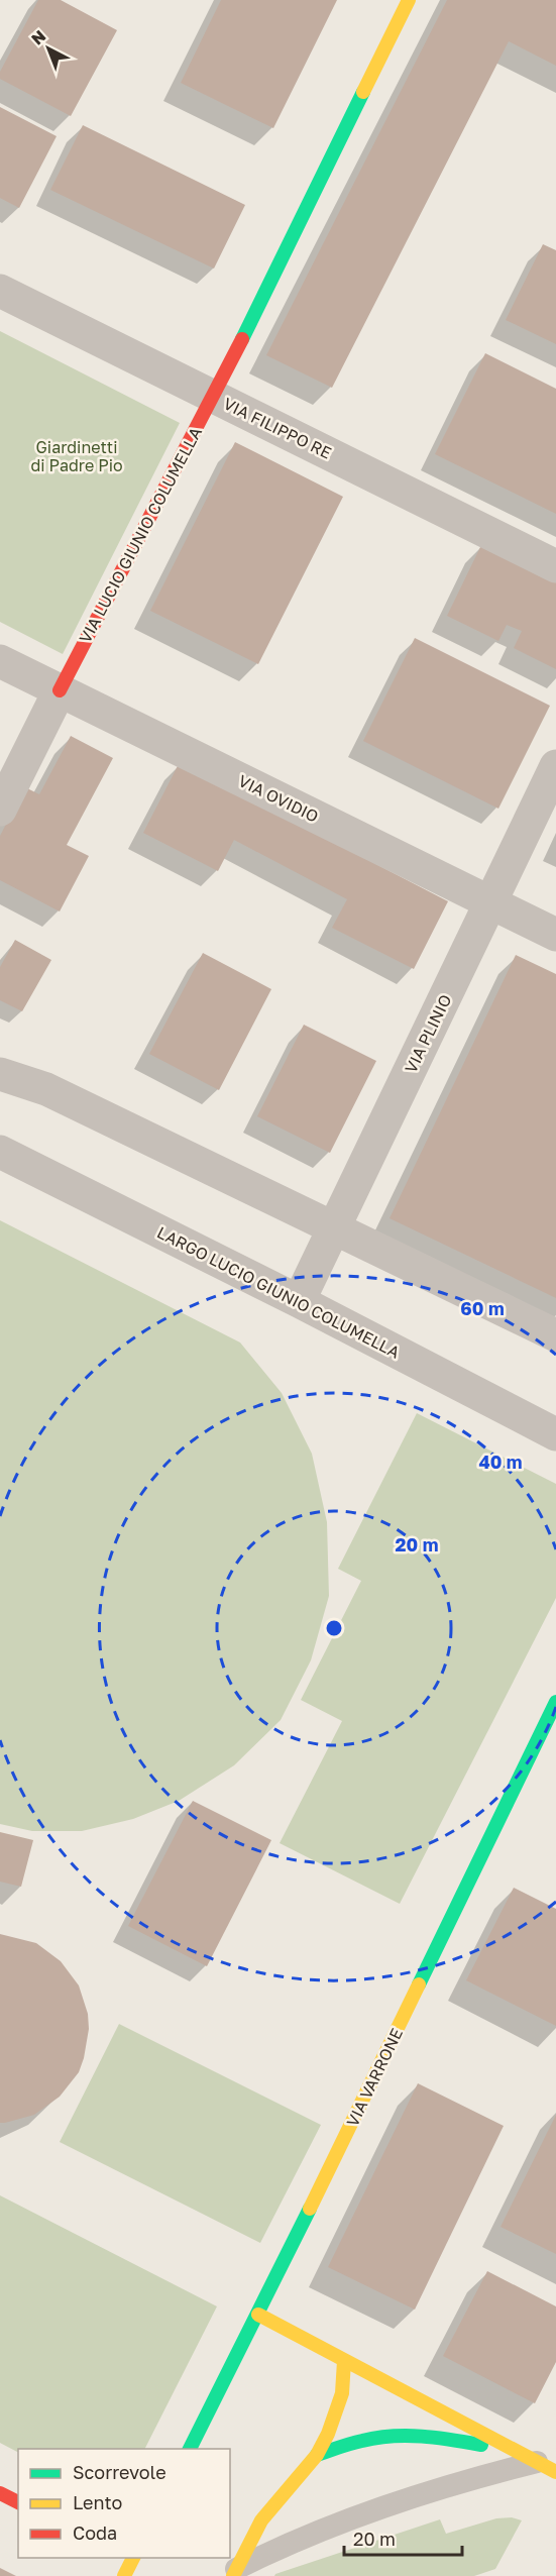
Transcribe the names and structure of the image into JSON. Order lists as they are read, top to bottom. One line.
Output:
{"streets":{"street":["VIA FILIPPO RE","VIA LUCIO GIUNIO COLUMELLA","VIA OVIDIO","VIA PLINIO","LARGO LUCIO GIUNIO COLUMELLA","VIA VARRONE"]},"crossings":[["VIA FILIPPO RE","VIA LUCIO GIUNIO COLUMELLA"],["VIA LUCIO GIUNIO COLUMELLA","VIA OVIDIO"],["VIA OVIDIO","VIA PLINIO"],["VIA PLINIO","LARGO LUCIO GIUNIO COLUMELLA"]],"parks":["Giardinetti di Padre Pio"],"legend":["Scorrevole","Lento","Coda"],"scale_bar":"20 m","north":"top left","rings":["60 m","40 m","20 m"]}
